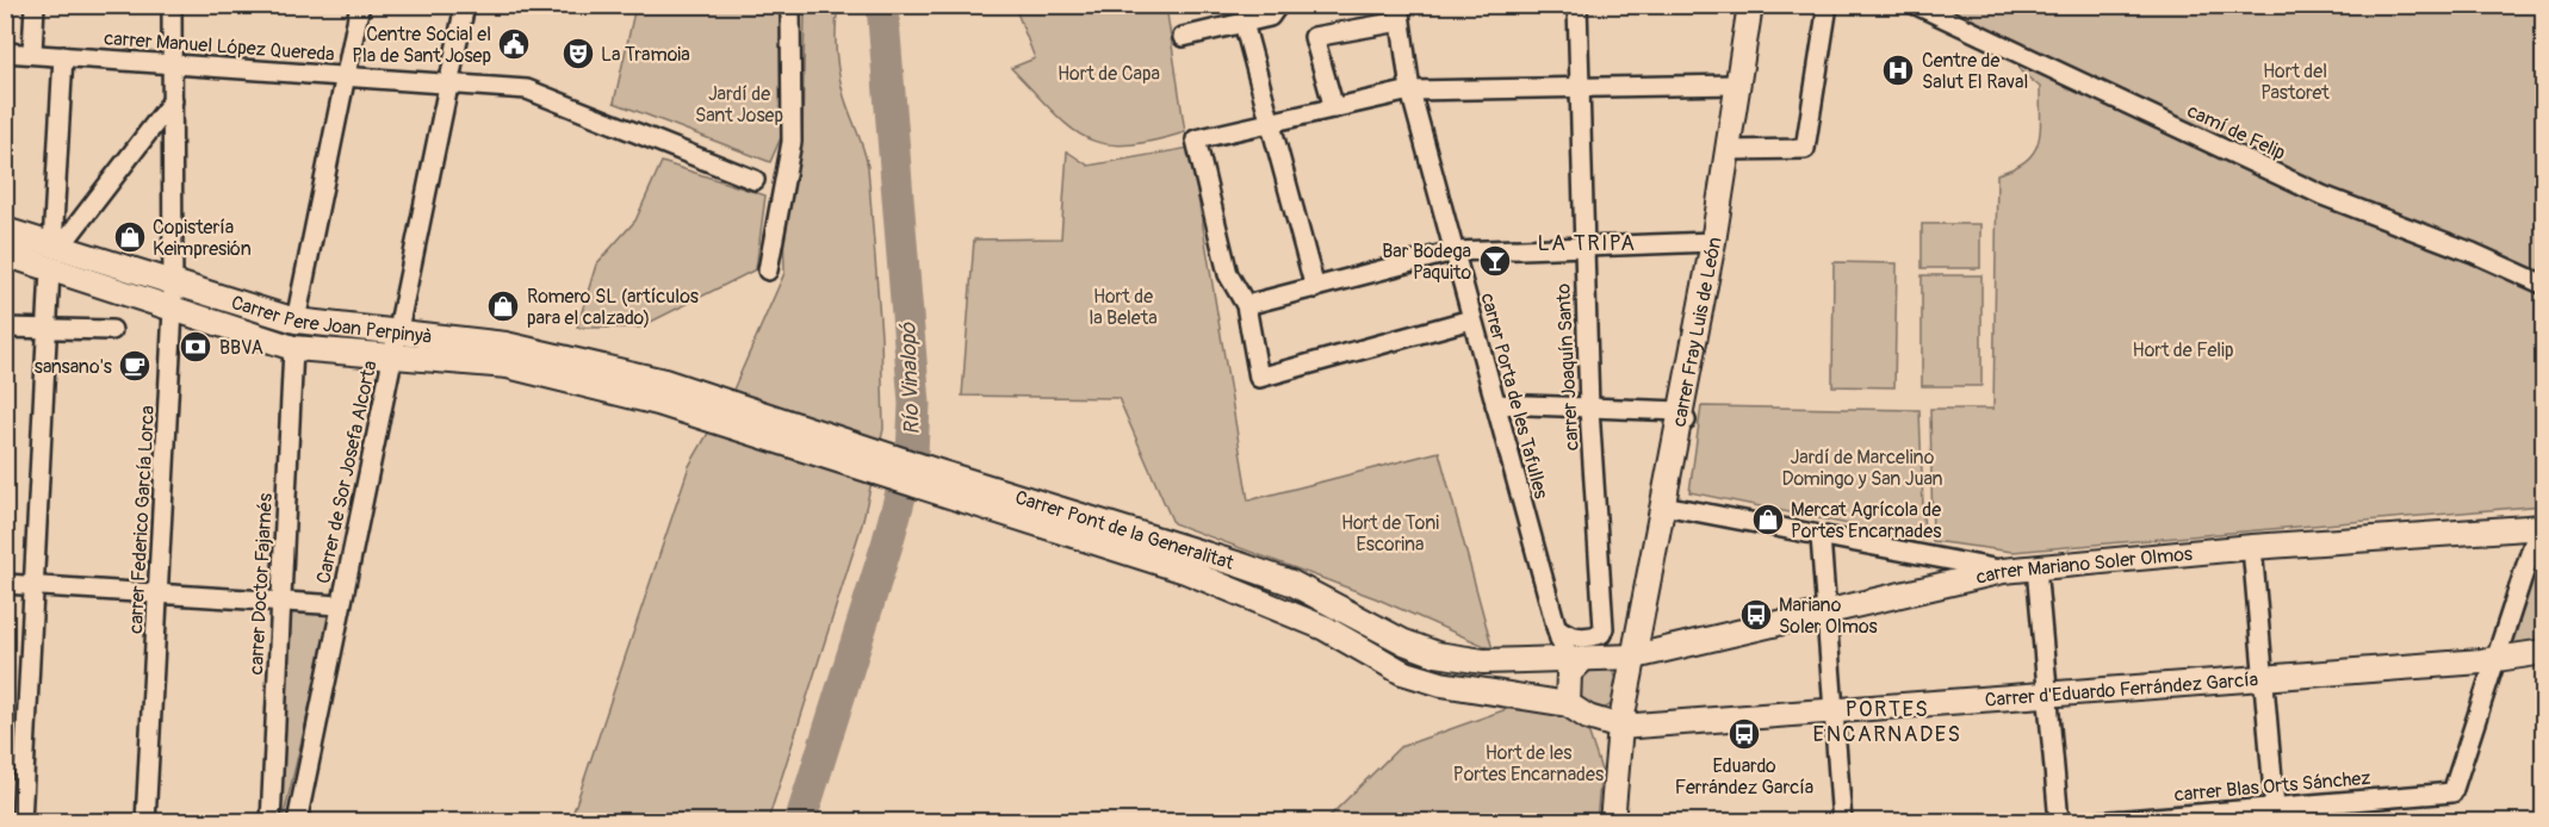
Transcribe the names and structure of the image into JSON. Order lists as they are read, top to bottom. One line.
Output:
{"streets":{"main road":["Carrer Pere Joan Perpinyà","carrer Fray Luis de León","Carrer Pont de la Generalitat","carrer Mariano Soler Olmos","Carrer d'Eduardo Ferrández García"],"street":["carrer Manuel López Quereda","camí de Felip","carrer Joaquín Santo","carrer Porta de les Tafulles","Carrer de Sor Josefa Alcorta","carrer Federico García Lorca","carrer Doctor Fajarnés","carrer Blas Orts Sánchez"]},"crossings":[["carrer Manuel López Quereda","Carrer de Sor Josefa Alcorta"],["carrer Manuel López Quereda","carrer Federico García Lorca"],["Carrer Pere Joan Perpinyà","Carrer de Sor Josefa Alcorta"],["Carrer Pere Joan Perpinyà","carrer Federico García Lorca"],["Carrer Pere Joan Perpinyà","Carrer Pont de la Generalitat"],["Carrer Pere Joan Perpinyà","carrer Doctor Fajarnés"],["carrer Fray Luis de León","Carrer Pont de la Generalitat"],["carrer Fray Luis de León","carrer Mariano Soler Olmos"],["carrer Fray Luis de León","Carrer d'Eduardo Ferrández García"],["carrer Joaquín Santo","carrer Porta de les Tafulles"],["carrer Porta de les Tafulles","Carrer Pont de la Generalitat"],["Carrer Pont de la Generalitat","carrer Mariano Soler Olmos"],["Carrer Pont de la Generalitat","Carrer d'Eduardo Ferrández García"],["Carrer d'Eduardo Ferrández García","carrer Blas Orts Sánchez"]],"districts":["LA TRIPA","PORTES ENCARNADES"],"water":["Río Vinalopó"],"parks":["Hort del Pastoret","Hort de Capa","Jardí de Sant Josep","Hort de la Beleta","Hort de Felip","Jardí de Marcelino Domingo y San Juan","Hort de Toni Escorina","Hort de les Portes Encarnades"],"places":{"public building":["Centre Social el Pla de Sant Josep"],"theatre":["La Tramoia"],"hospital":["Centre de Salut El Raval"],"shop":["Copistería Keimpresión","Romero SL (artículos para el calzado)","Mercat Agrícola de Portes Encarnades"],"bar":["Bar Bodega Paquito"],"bank":["BBVA"],"cafe":["sansano's"],"bus stop":["Mariano Soler Olmos","Eduardo Ferrández García"]}}
